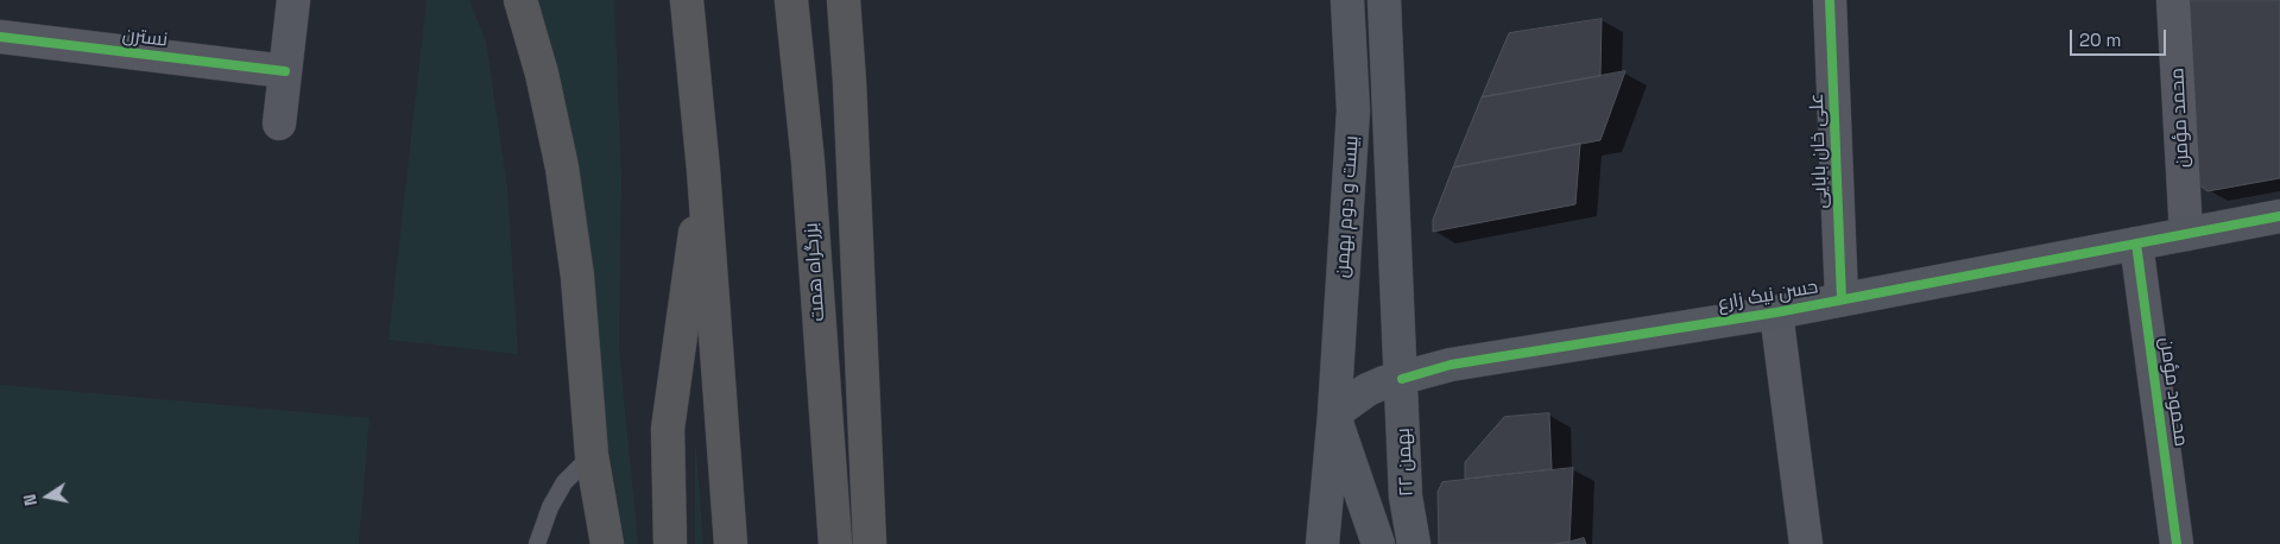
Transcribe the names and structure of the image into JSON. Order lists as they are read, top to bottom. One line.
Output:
{"streets":{"highway":["بزرگراه همت"],"main road":["بیست و دوم بهمن","حسن نیک زارع","۲۲ بهمن"],"street":["نسترن","محمد مؤمن","علی خان بابایی","محمود مؤمن"]},"crossings":[["محمد مؤمن","حسن نیک زارع"],["علی خان بابایی","حسن نیک زارع"],["بیست و دوم بهمن","حسن نیک زارع"],["بیست و دوم بهمن","۲۲ بهمن"],["حسن نیک زارع","محمود مؤمن"],["حسن نیک زارع","۲۲ بهمن"]],"scale_bar":"20 m","north":"left"}
